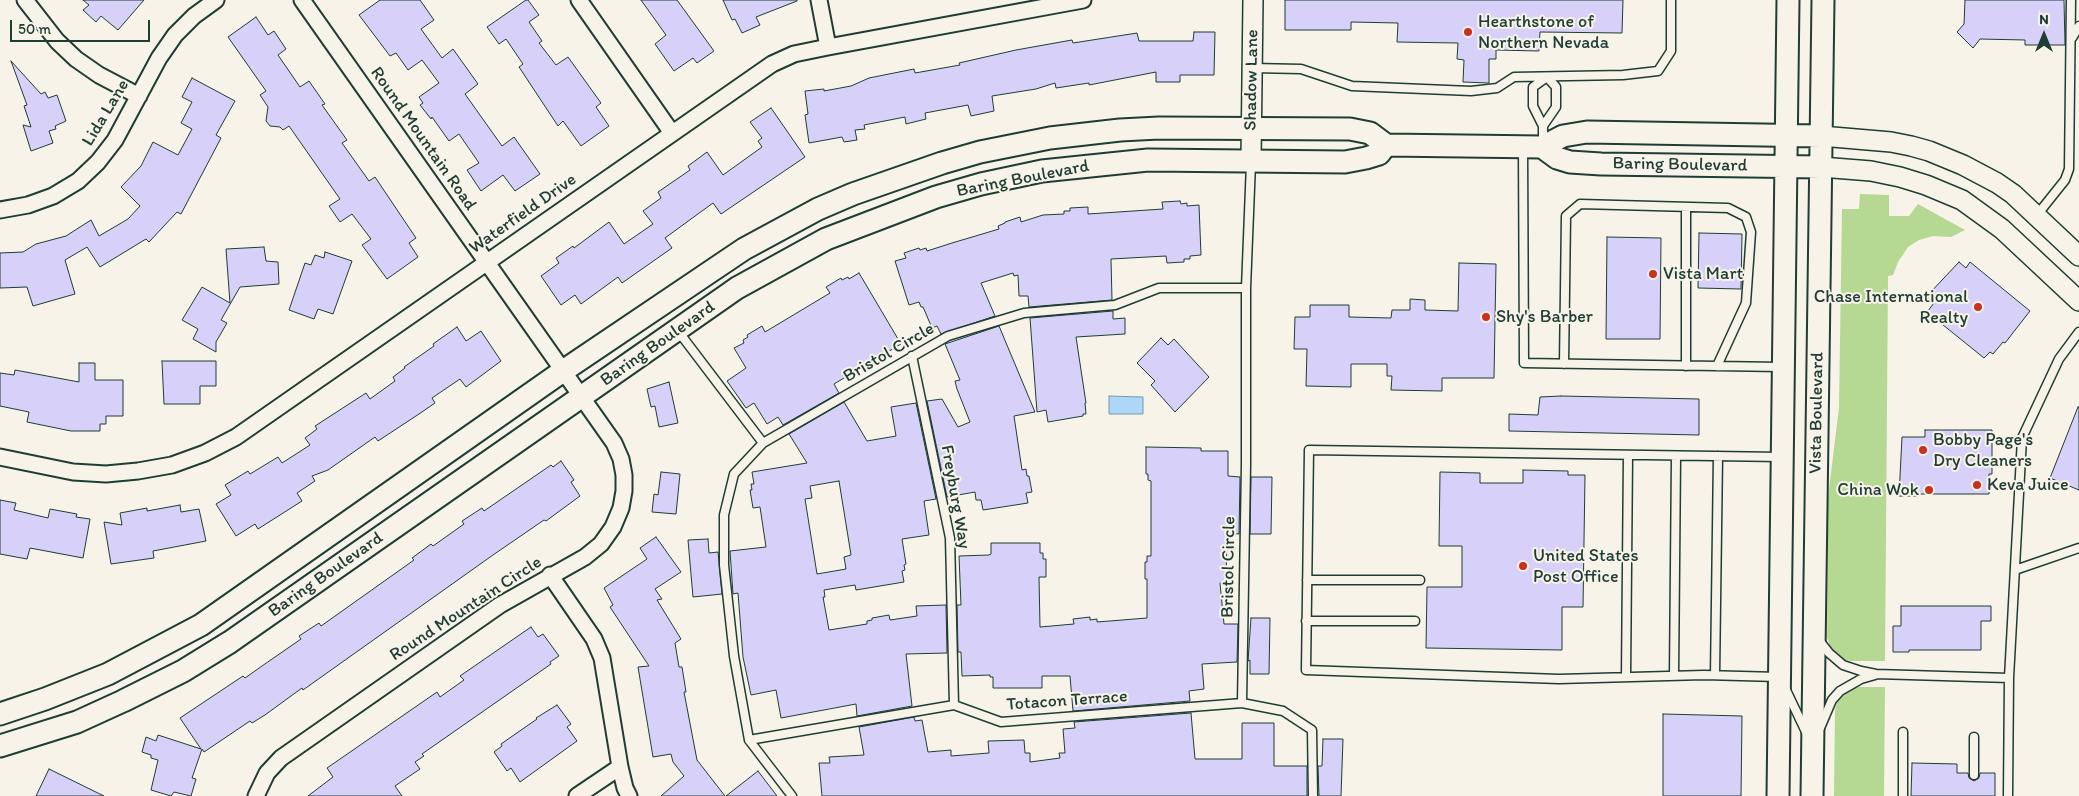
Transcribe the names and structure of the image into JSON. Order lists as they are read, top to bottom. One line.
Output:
{"streets":{"main road":["Baring Boulevard","Vista Boulevard"],"street":["Shadow Lane","Lida Lane","Round Mountain Road","Waterfield Drive","Round Mountain Circle"],"lane":["Bristol Circle","Freyburg Way","Totacon Terrace"]},"crossings":[["Shadow Lane","Baring Boulevard"],["Shadow Lane","Bristol Circle"],["Round Mountain Road","Baring Boulevard"],["Round Mountain Road","Waterfield Drive"],["Round Mountain Road","Round Mountain Circle"],["Baring Boulevard","Bristol Circle"],["Baring Boulevard","Vista Boulevard"],["Baring Boulevard","Round Mountain Circle"],["Bristol Circle","Freyburg Way"],["Bristol Circle","Totacon Terrace"],["Freyburg Way","Totacon Terrace"]],"places":["Hearthstone of Northern Nevada","Vista Mart","Chase International Realty","Shy's Barber","Bobby Page's Dry Cleaners","Keva Juice","China Wok","United States Post Office"],"scale_bar":"50 m","north":"top"}
